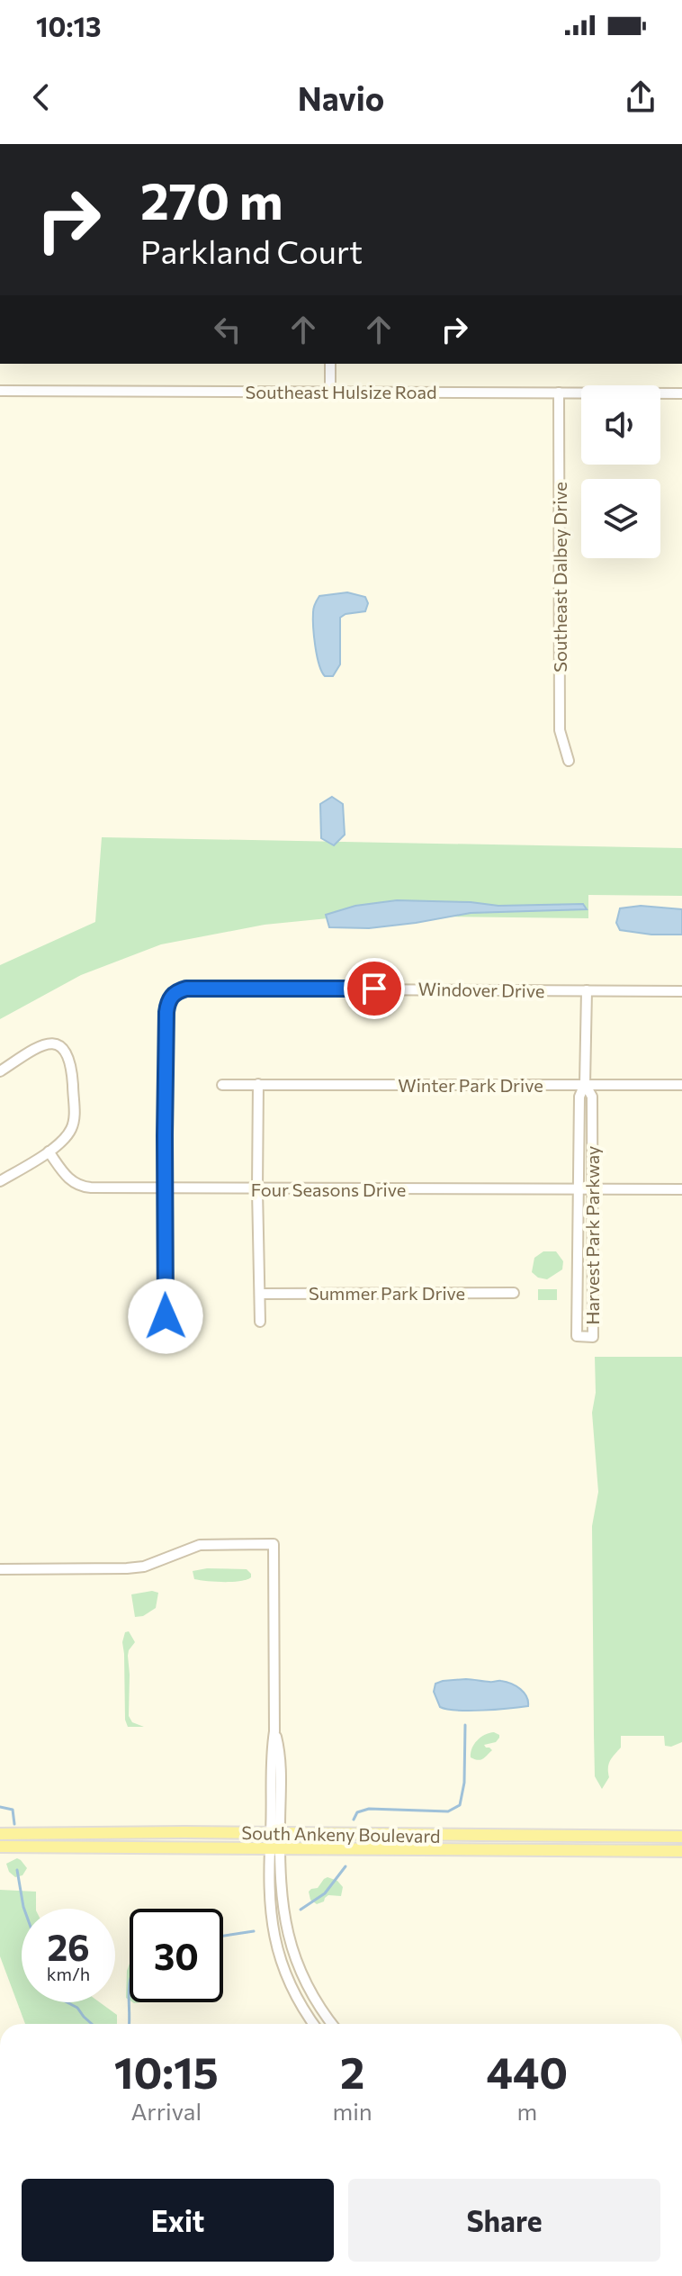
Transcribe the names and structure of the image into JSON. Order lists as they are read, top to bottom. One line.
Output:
{"streets":{"main road":["South Ankeny Boulevard"],"street":["Southeast Hulsize Road","Southeast Dalbey Drive","Windover Drive","Winter Park Drive","Four Seasons Drive","Harvest Park Parkway","Summer Park Drive"]},"crossings":[["Southeast Hulsize Road","Southeast Dalbey Drive"],["Windover Drive","Four Seasons Drive"],["Windover Drive","Harvest Park Parkway"],["Winter Park Drive","Harvest Park Parkway"],["Four Seasons Drive","Harvest Park Parkway"]],"page":{"status":"10:13","header":"Navio","turn":["270 m","Parkland Court"],"speed":"26 km/h","limit":"30","eta":["10:15","Arrival","2","min","440","m"],"buttons":["Exit","Share"]}}
